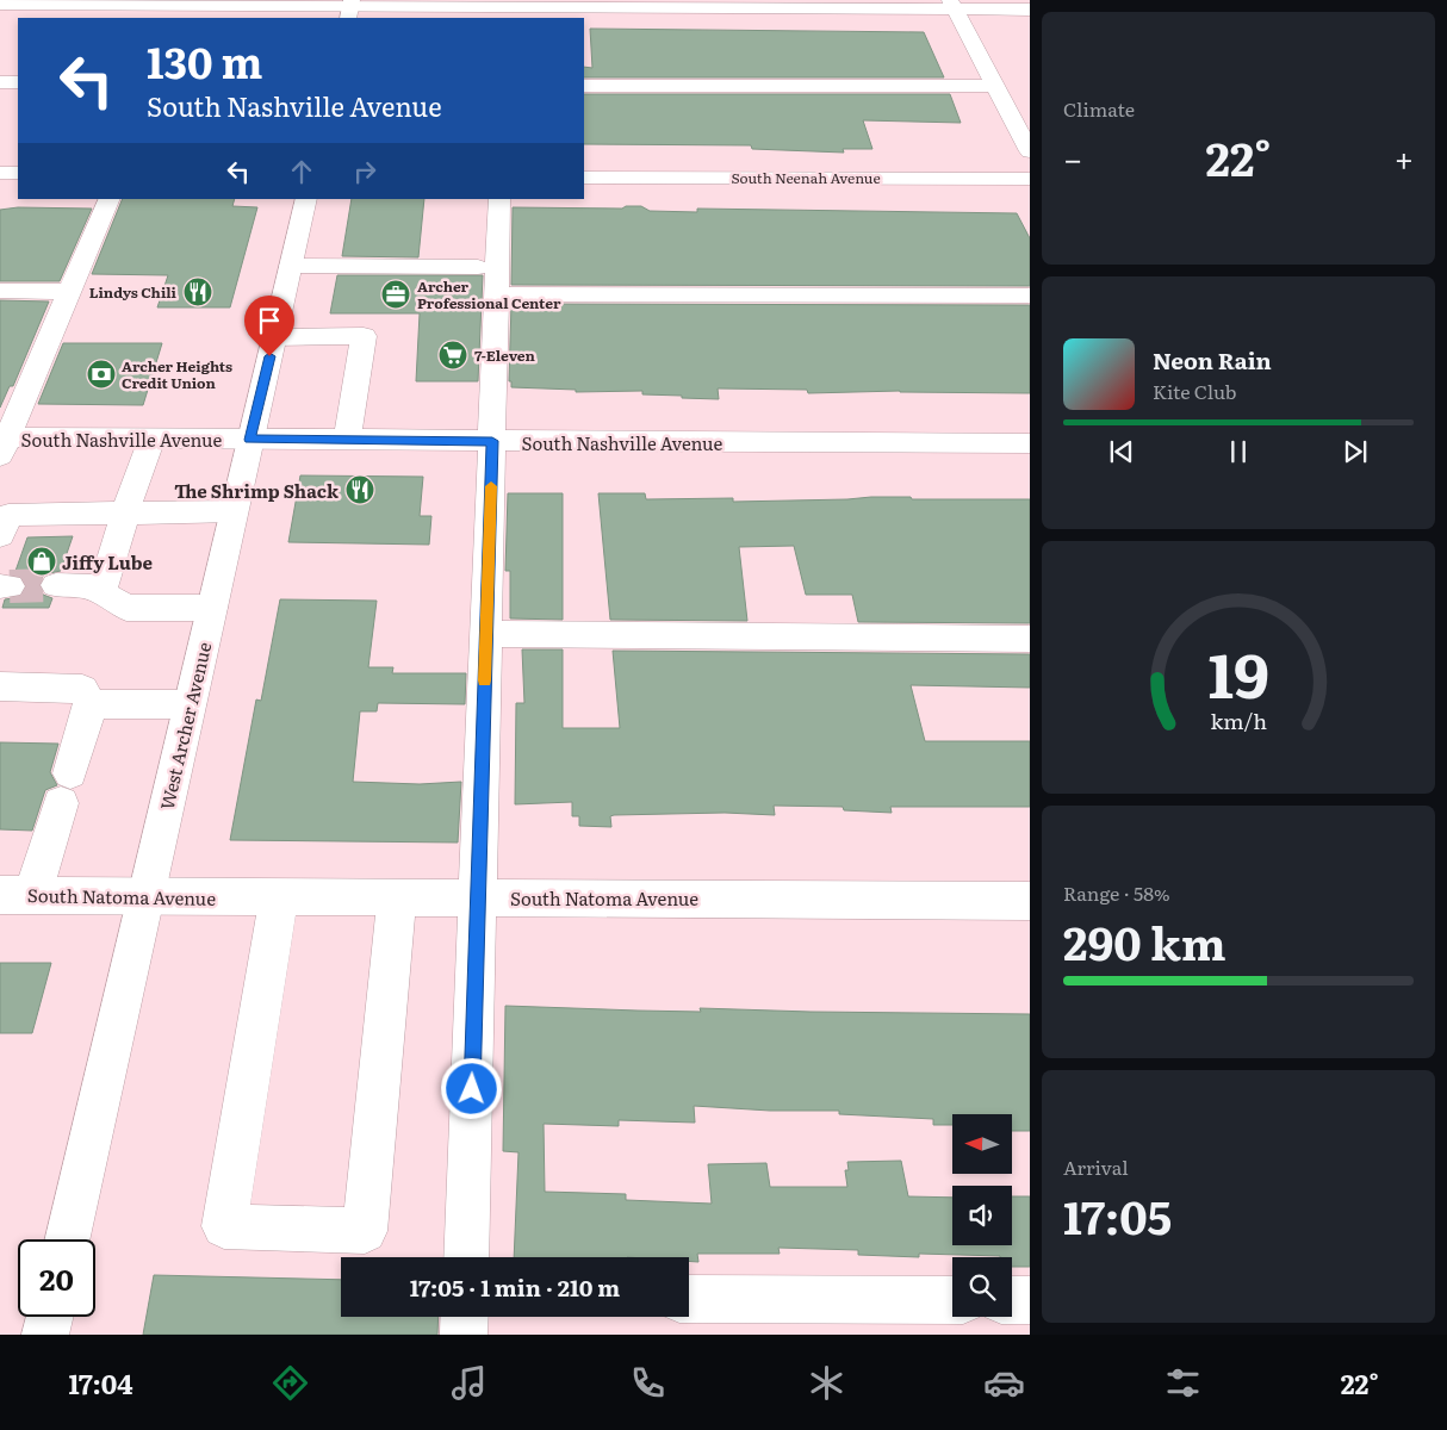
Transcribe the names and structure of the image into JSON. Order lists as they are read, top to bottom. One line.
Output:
{"streets":{"street":["South Neenah Avenue","South Nashville Avenue","West Archer Avenue","South Natoma Avenue"]},"crossings":[["South Nashville Avenue","West Archer Avenue"],["West Archer Avenue","South Natoma Avenue"]],"places":{"restaurant":["Lindys Chili","The Shrimp Shack"],"office":["Archer Professional Center"],"supermarket":["7-Eleven"],"bank":["Archer Heights Credit Union"],"shop":["Jiffy Lube"]},"north":"left","page":{"tile":["Climate",["Range · 58%","290 km"],["Arrival","17:05"]],"turn":["130 m","South Nashville Avenue"],"heat":["−","22°","+"],"song":["Neon Rain","Kite Club"],"limit":"20","trip":"17:05 · 1 min · 210 m","tabs":["17:04","22°"],"gauge":["19","km/h"]}}
